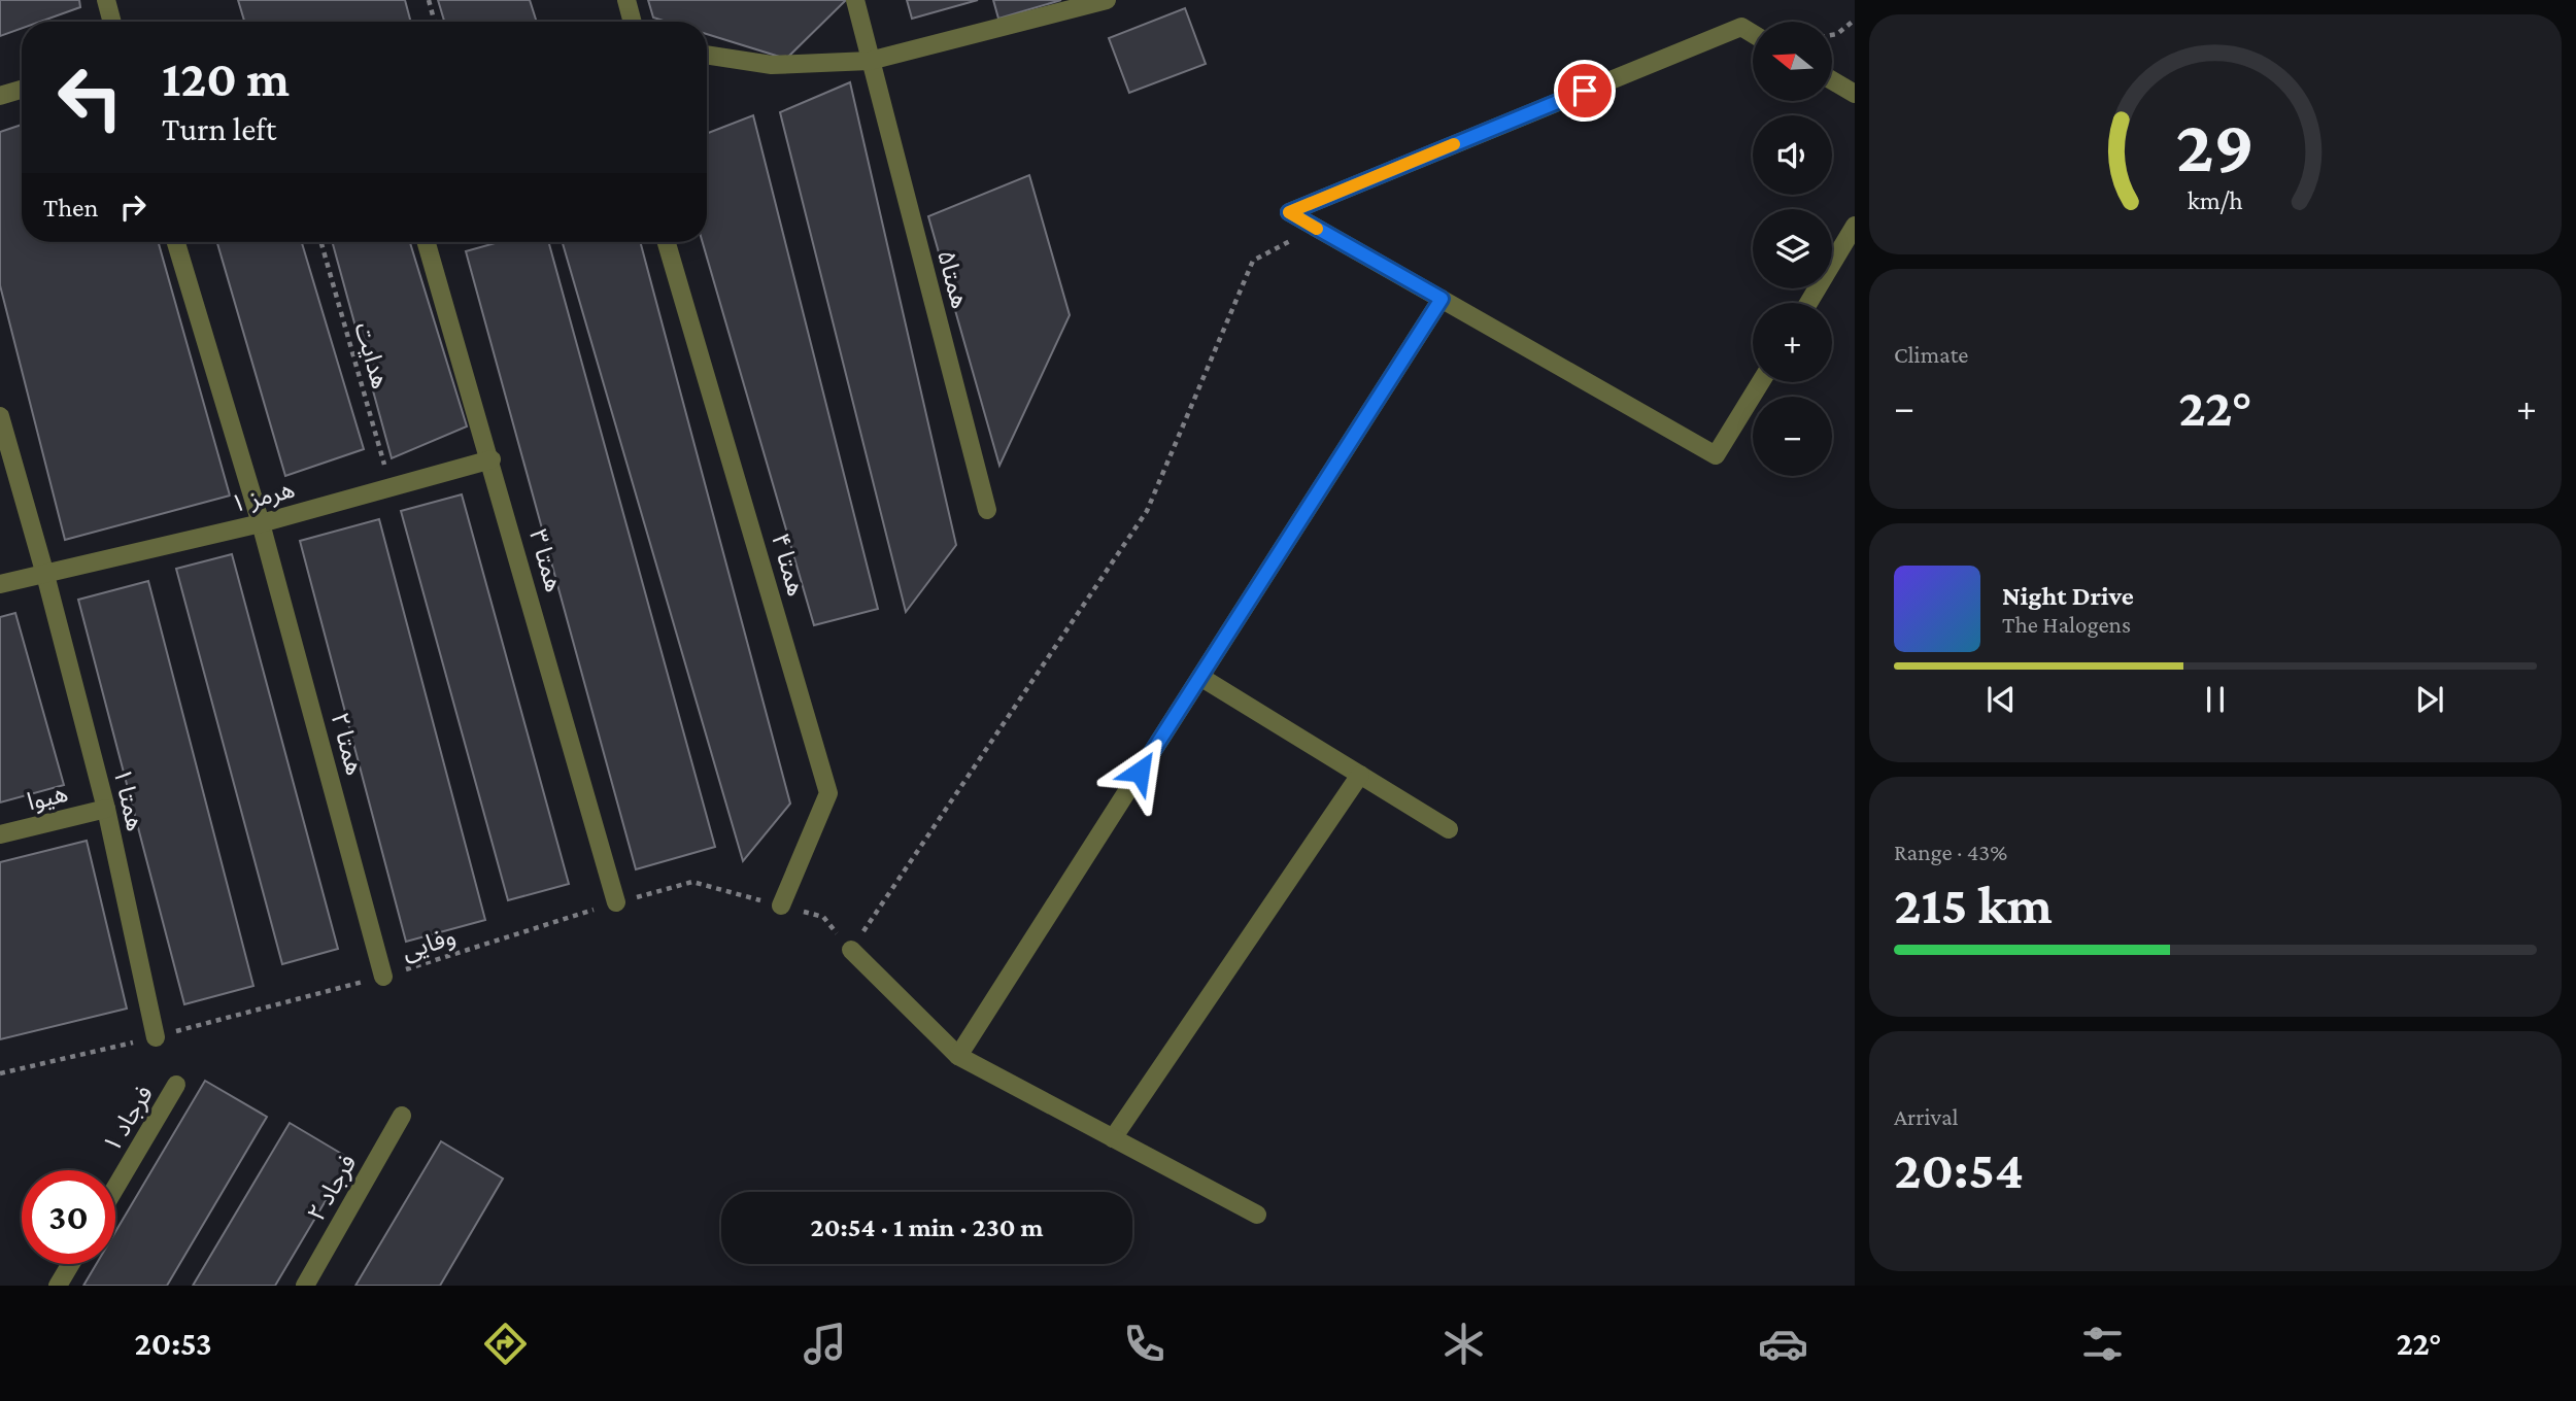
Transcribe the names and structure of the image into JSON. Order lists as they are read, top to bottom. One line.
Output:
{"streets":{"street":["همتا۵","هرمز ۱","همتا ۳","همتا ۴","همتا ۲","هیوا","همتا ۱","فرجاد ۱","فرجاد ۲"],"path":["هدایت","وفایی"]},"crossings":[["هدایت","هرمز ۱"],["هرمز ۱","همتا ۳"],["هرمز ۱","همتا ۲"],["هرمز ۱","همتا ۱"],["همتا ۳","وفایی"],["همتا ۴","وفایی"],["همتا ۲","وفایی"],["هیوا","همتا ۱"],["همتا ۱","وفایی"]],"north":"left","page":{"map_buttons":["+","−"],"turn":["120 m","Turn left"],"then":"Then","tile":["Climate",["Range · 43%","215 km"],["Arrival","20:54"]],"heat":["−","22°","+"],"song":["Night Drive","The Halogens"],"limit":"30","trip":"20:54 · 1 min · 230 m","tabs":["20:53","22°"],"gauge":["29","km/h"]}}
